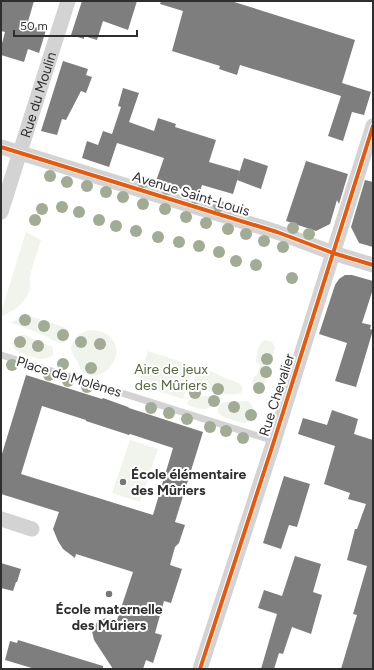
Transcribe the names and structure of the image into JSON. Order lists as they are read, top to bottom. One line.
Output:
{"streets":{"street":["Rue du Moulin","Avenue Saint-Louis","Rue Chevalier"],"lane":["Place de Molènes"]},"crossings":[["Rue du Moulin","Avenue Saint-Louis"],["Avenue Saint-Louis","Rue Chevalier"],["Place de Molènes","Rue Chevalier"]],"parks":["Aire de jeux des Mûriers"],"places":["École élémentaire des Mûriers","École maternelle des Mûriers"],"scale_bar":"50 m"}
